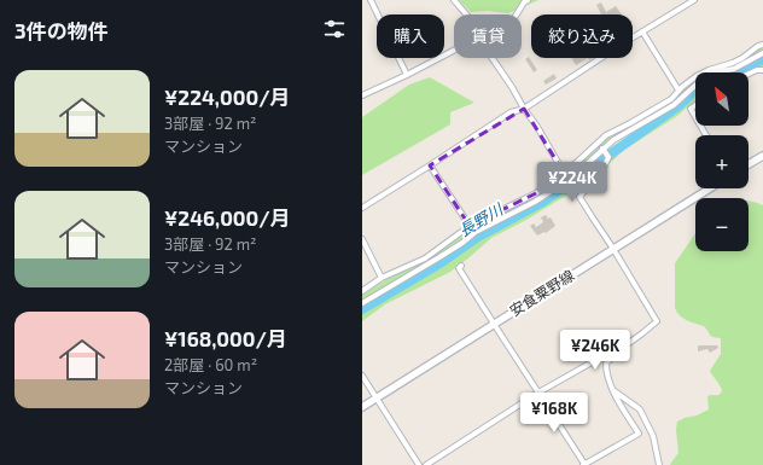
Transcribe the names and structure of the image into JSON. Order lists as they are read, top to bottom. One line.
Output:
{"streets":{"main road":["安食粟野線"]},"water":["長野川"],"north":"top left","page":{"heading":"3件の物件","chip":["購入","賃貸","絞り込み"],"list":[{"name":"¥224,000/月","note":"3部屋 · 92 m² · マンション"},{"name":"¥246,000/月","note":"3部屋 · 92 m² · マンション"},{"name":"¥168,000/月","note":"2部屋 · 60 m² · マンション"}],"map_buttons":["+","−"],"price":["¥224K","¥246K","¥168K"]}}
